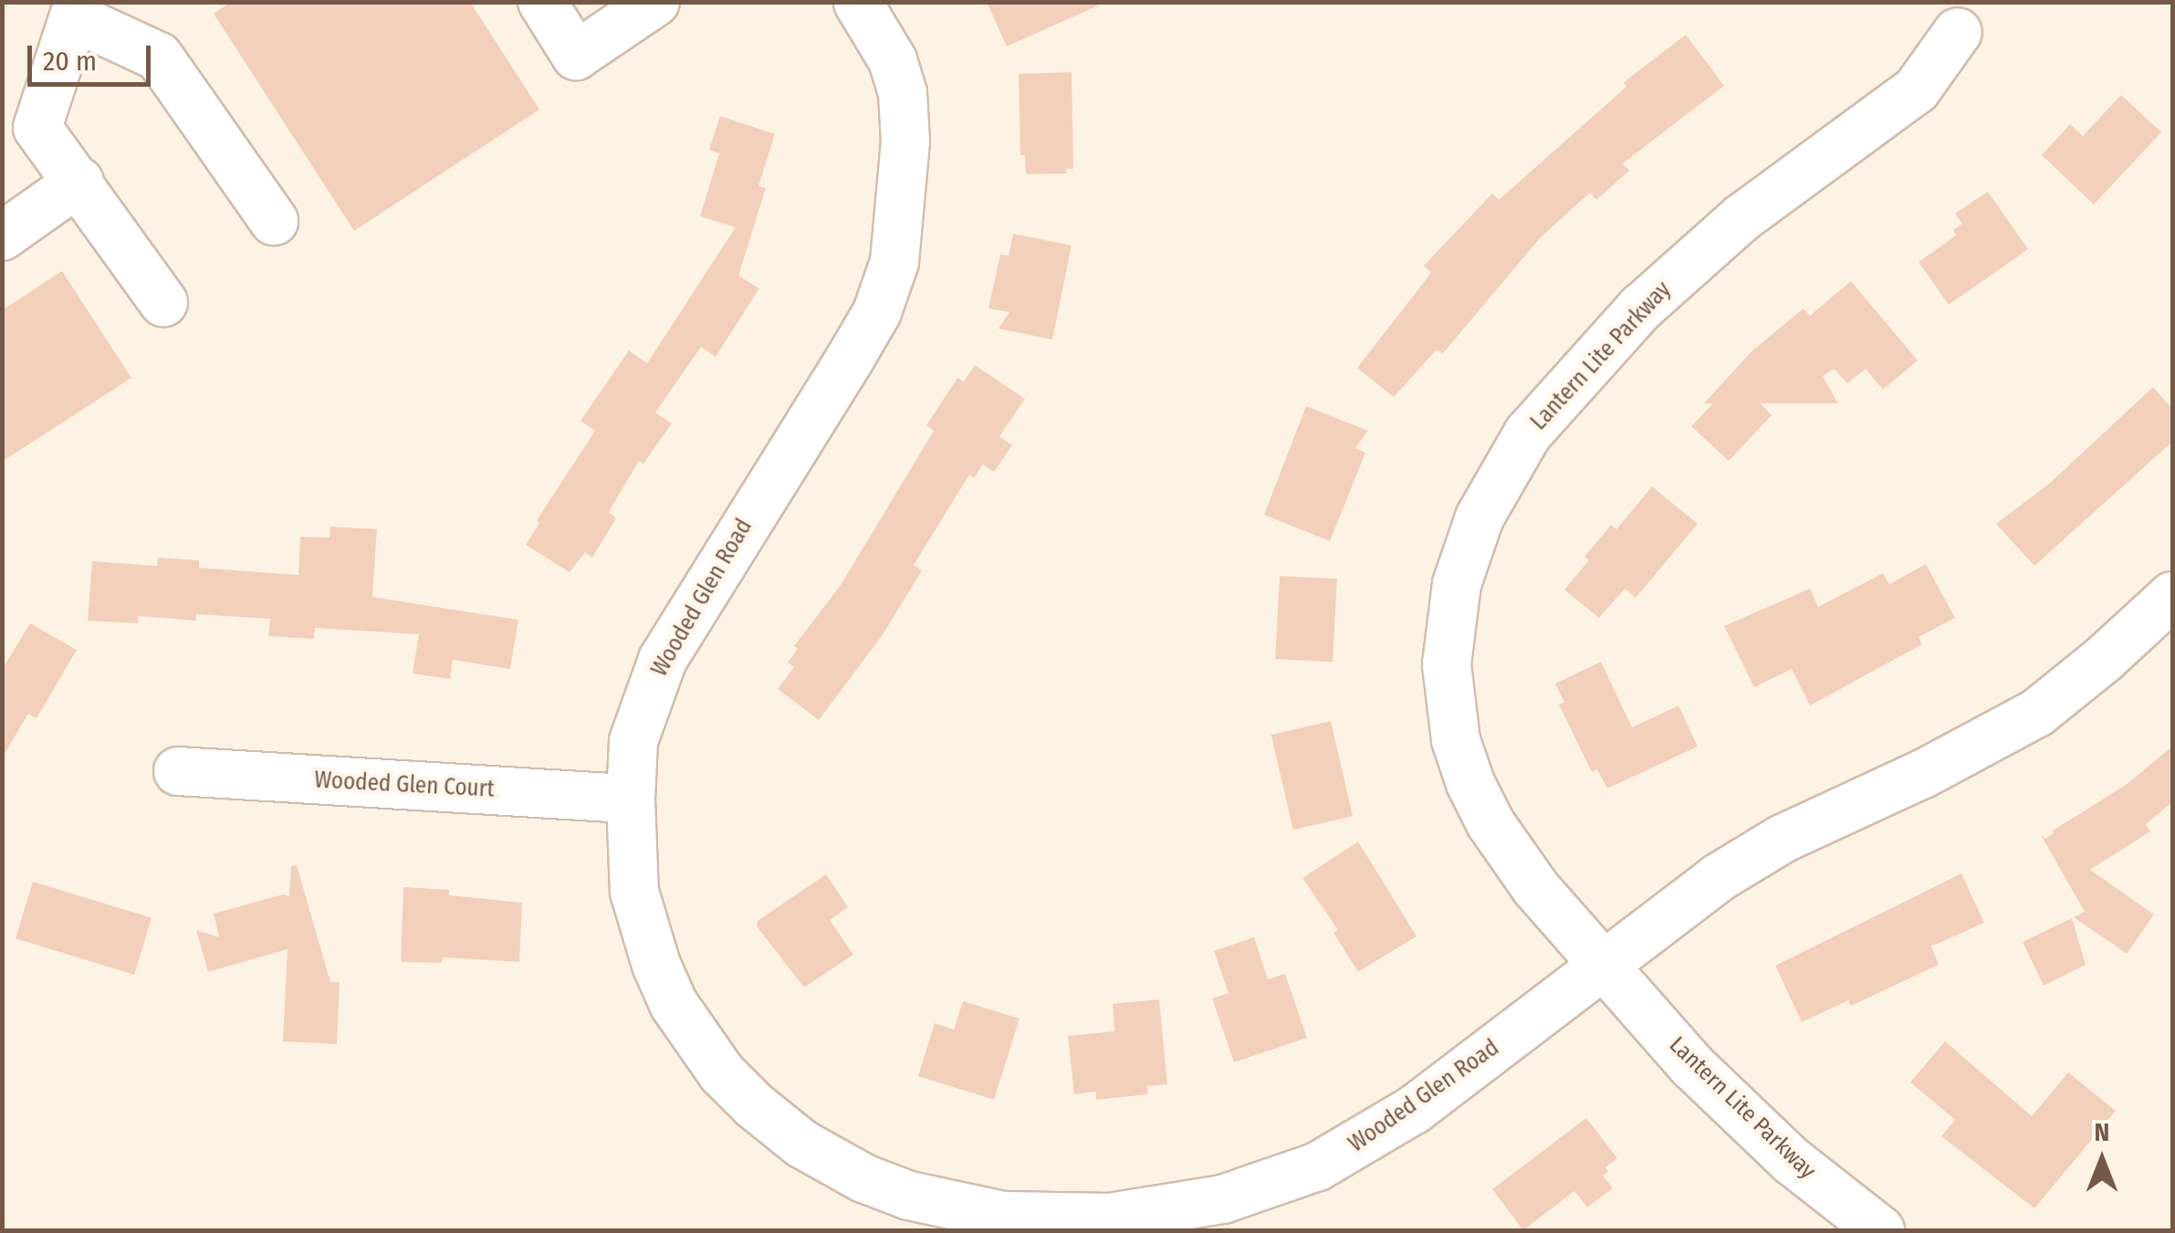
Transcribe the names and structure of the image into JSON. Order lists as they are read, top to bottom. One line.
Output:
{"streets":{"street":["Lantern Lite Parkway","Wooded Glen Road","Wooded Glen Court"]},"crossings":[["Lantern Lite Parkway","Wooded Glen Road"],["Wooded Glen Road","Wooded Glen Court"]],"scale_bar":"20 m","north":"top"}
